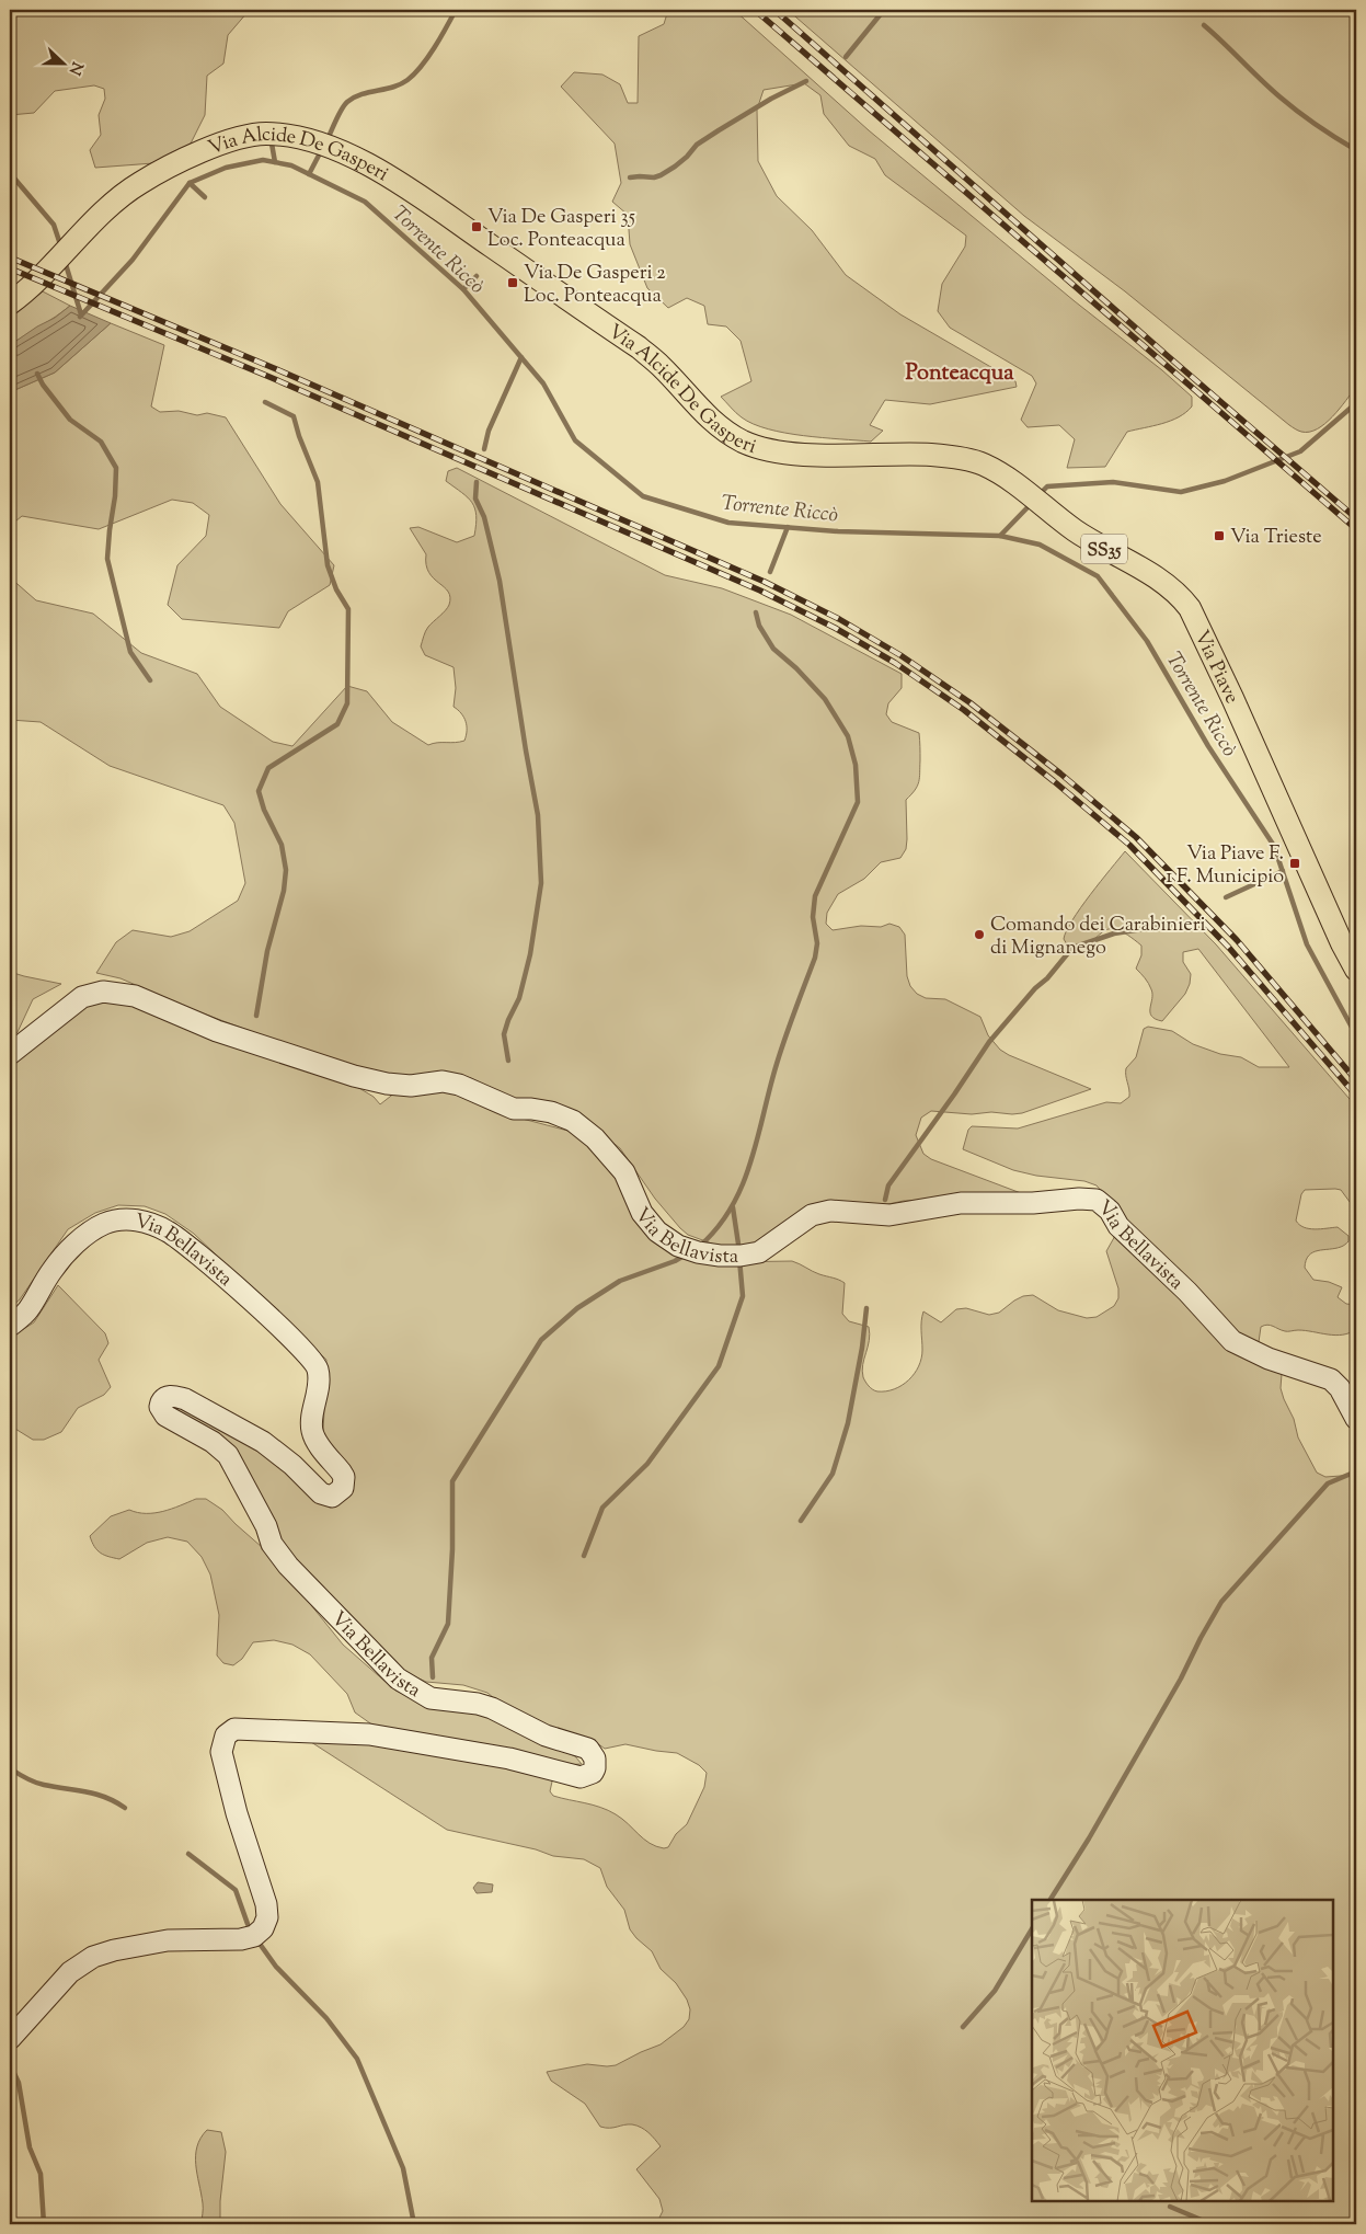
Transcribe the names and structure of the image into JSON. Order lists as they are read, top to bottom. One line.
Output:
{"streets":{"main road":["Via Alcide De Gasperi","SS35","Via Piave"],"street":["Via Bellavista"]},"crossings":[["Via Alcide De Gasperi","Via Piave"]],"districts":["Ponteacqua"],"water":["Torrente Riccò"],"places":{"transit":["Via De Gasperi 35 Loc. Ponteacqua","Via De Gasperi 2 Loc. Ponteacqua","Via Trieste","Via Piave F. 1 F. Municipio"],"other":["Comando dei Carabinieri di Mignanego"]},"north":"right"}
